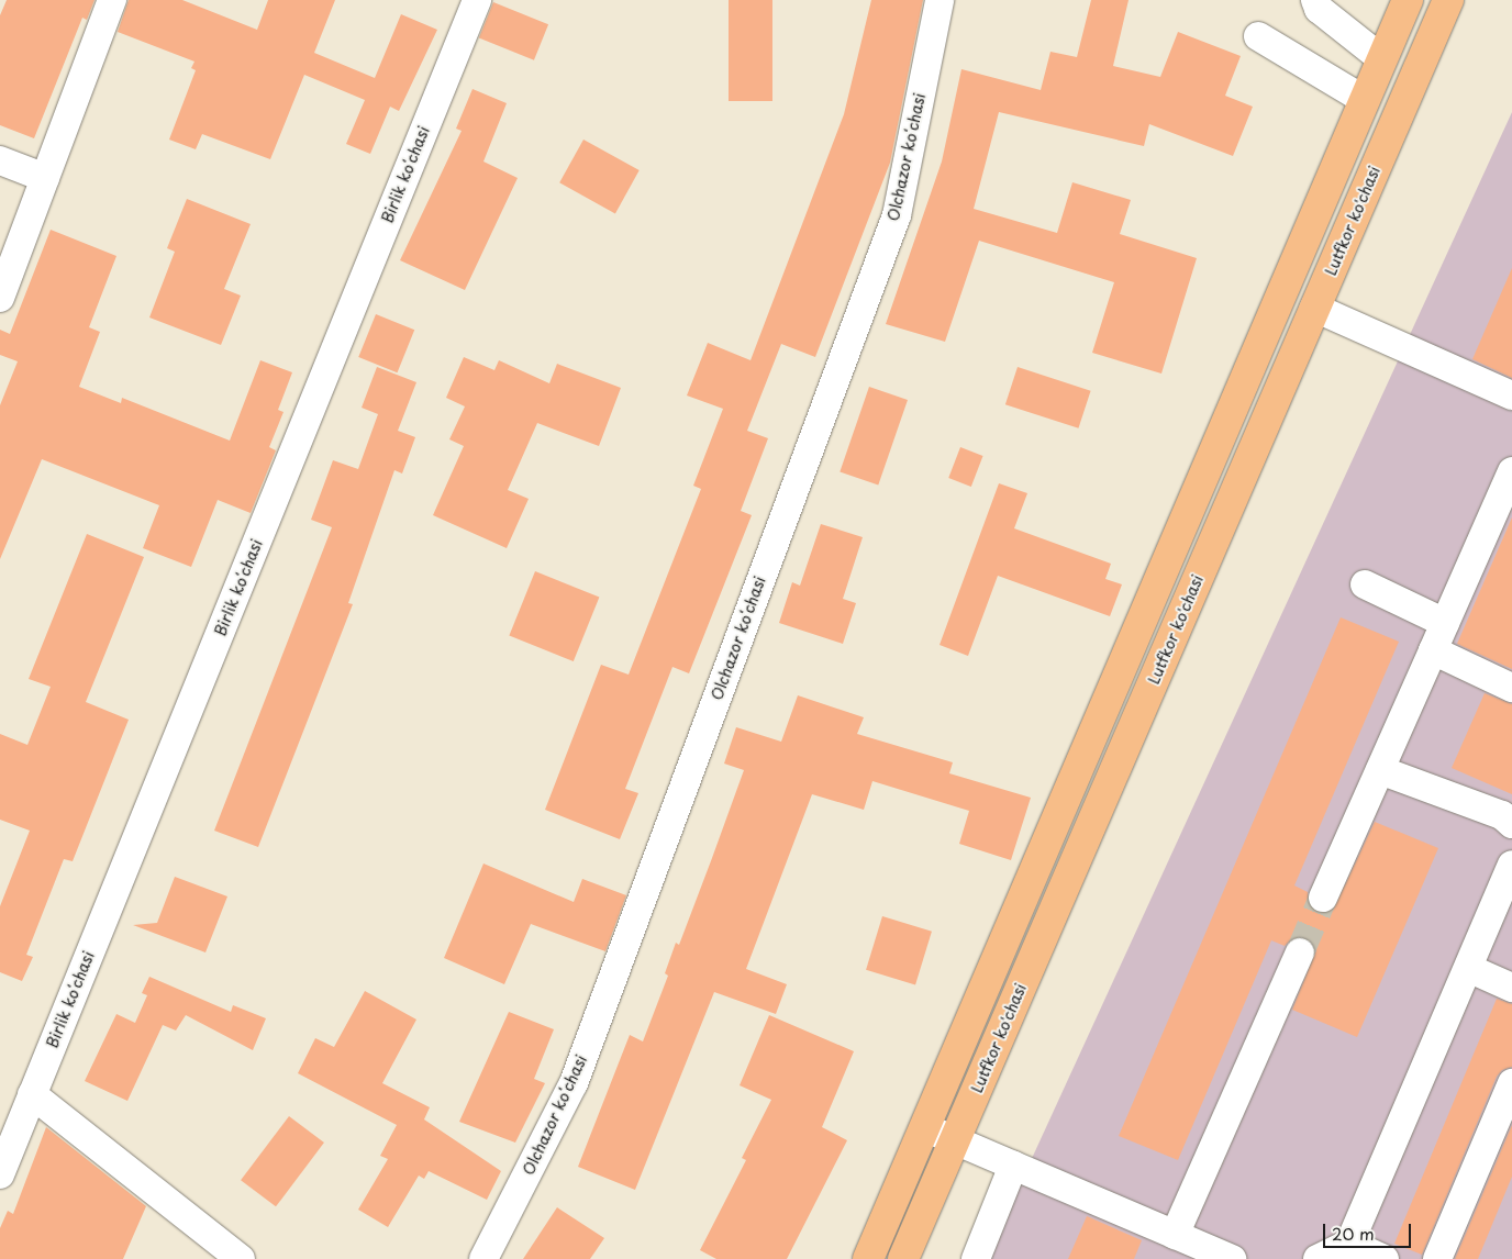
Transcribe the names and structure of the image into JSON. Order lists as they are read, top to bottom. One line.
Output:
{"streets":{"main road":["Lutfkor ko'chasi"],"street":["Olchazor koʻchasi","Birlik koʻchasi"]},"scale_bar":"20 m"}
